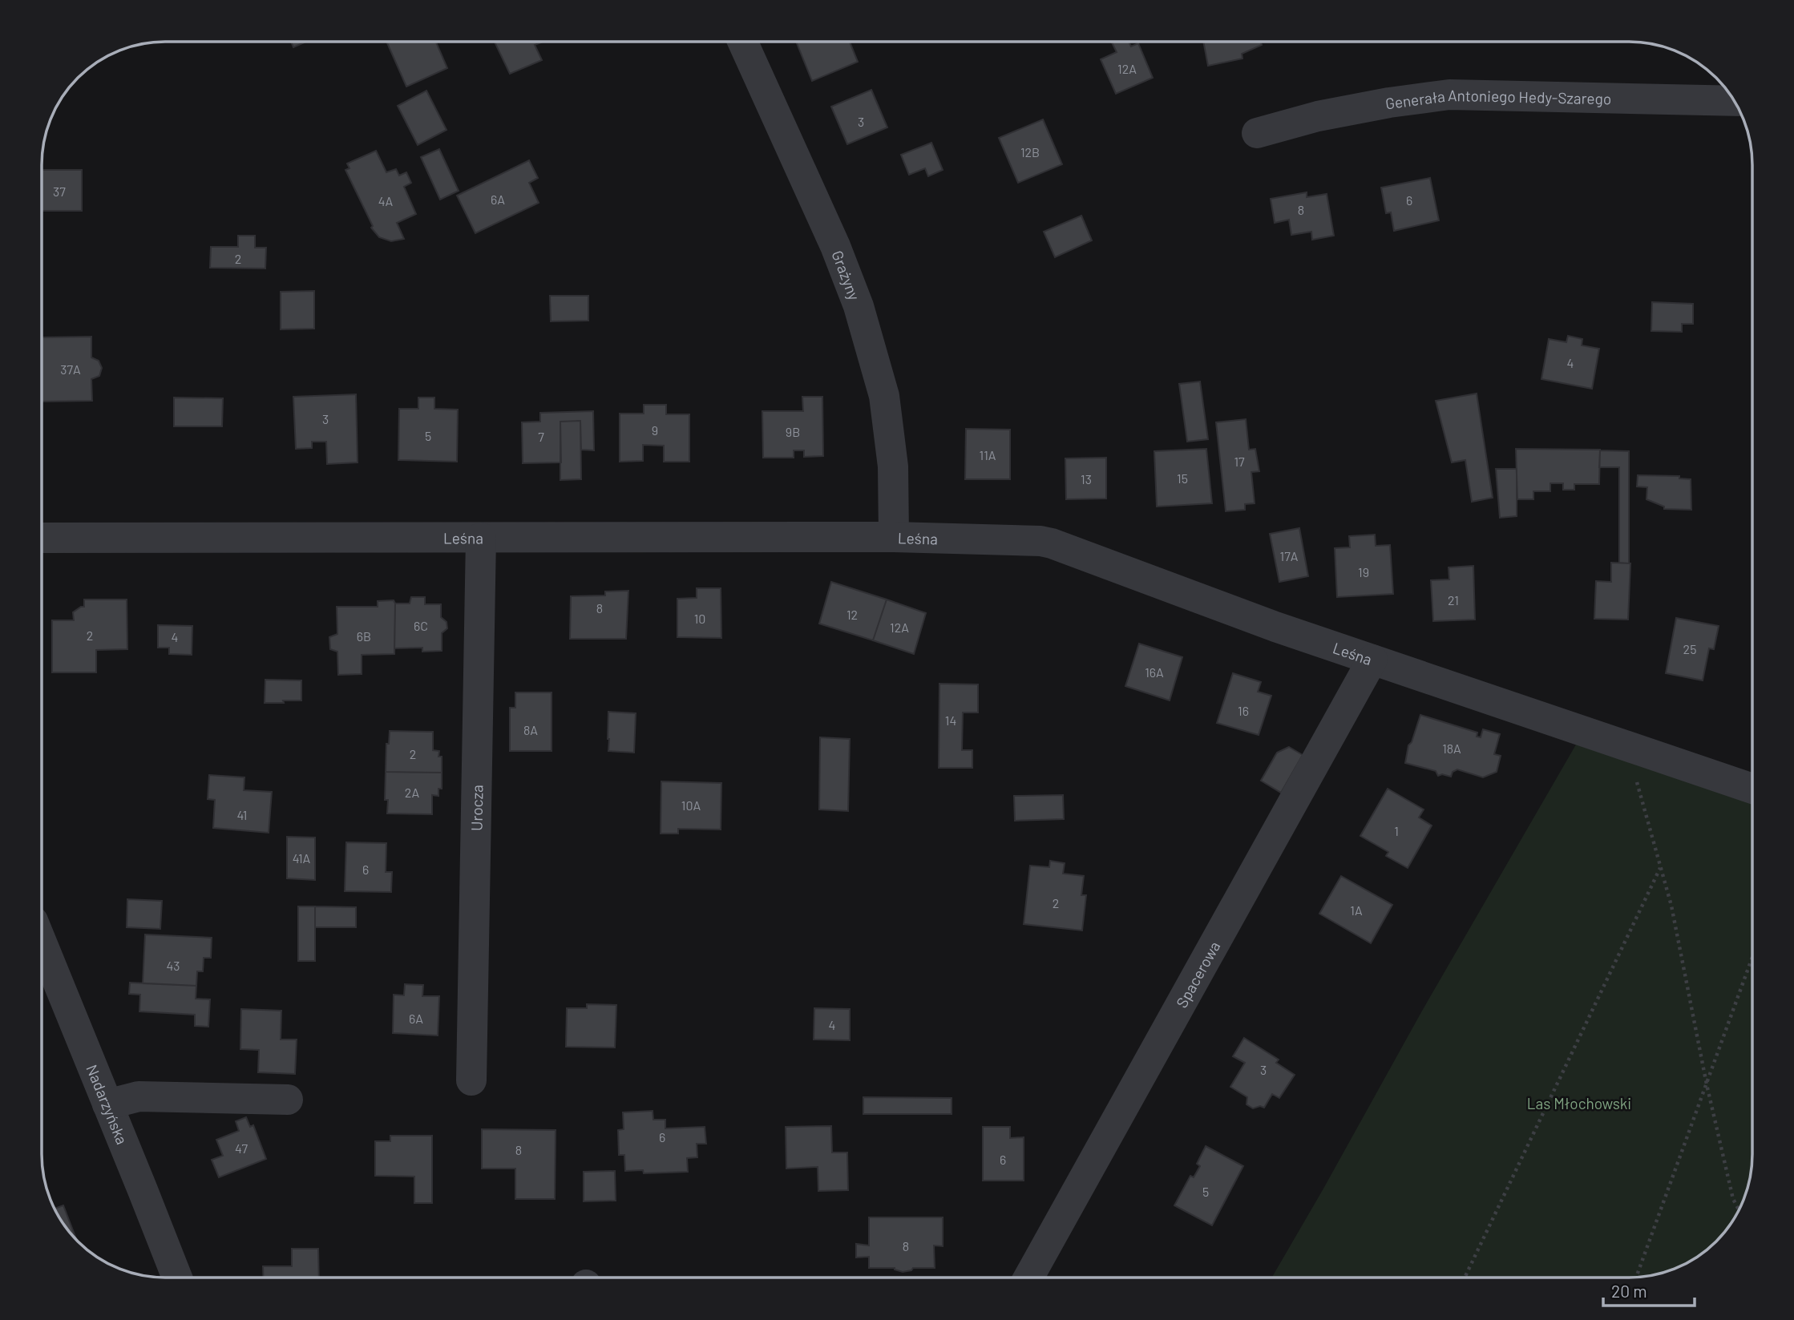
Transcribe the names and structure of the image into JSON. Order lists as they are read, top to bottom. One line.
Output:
{"streets":{"street":["Generała Antoniego Hedy-Szarego","Grażyny","Leśna","Urocza","Spacerowa","Nadarzyńska"]},"crossings":[["Grażyny","Leśna"],["Leśna","Urocza"],["Leśna","Spacerowa"]],"parks":["Las Młochowski"],"house_numbers":["12A","3","12B","37","6A","6","4A","8","2","4","37A","3","9","9B","5","7","11A","17","15","13","17A","19","21","8","12","10","6C","12A","2","6B","4","25","16A","16","14","8A","18A","2","2A","10A","41","1","41A","6","2","1A","43","6A","4","3","6","47","8","6","5","8"],"scale_bar":"20 m"}
